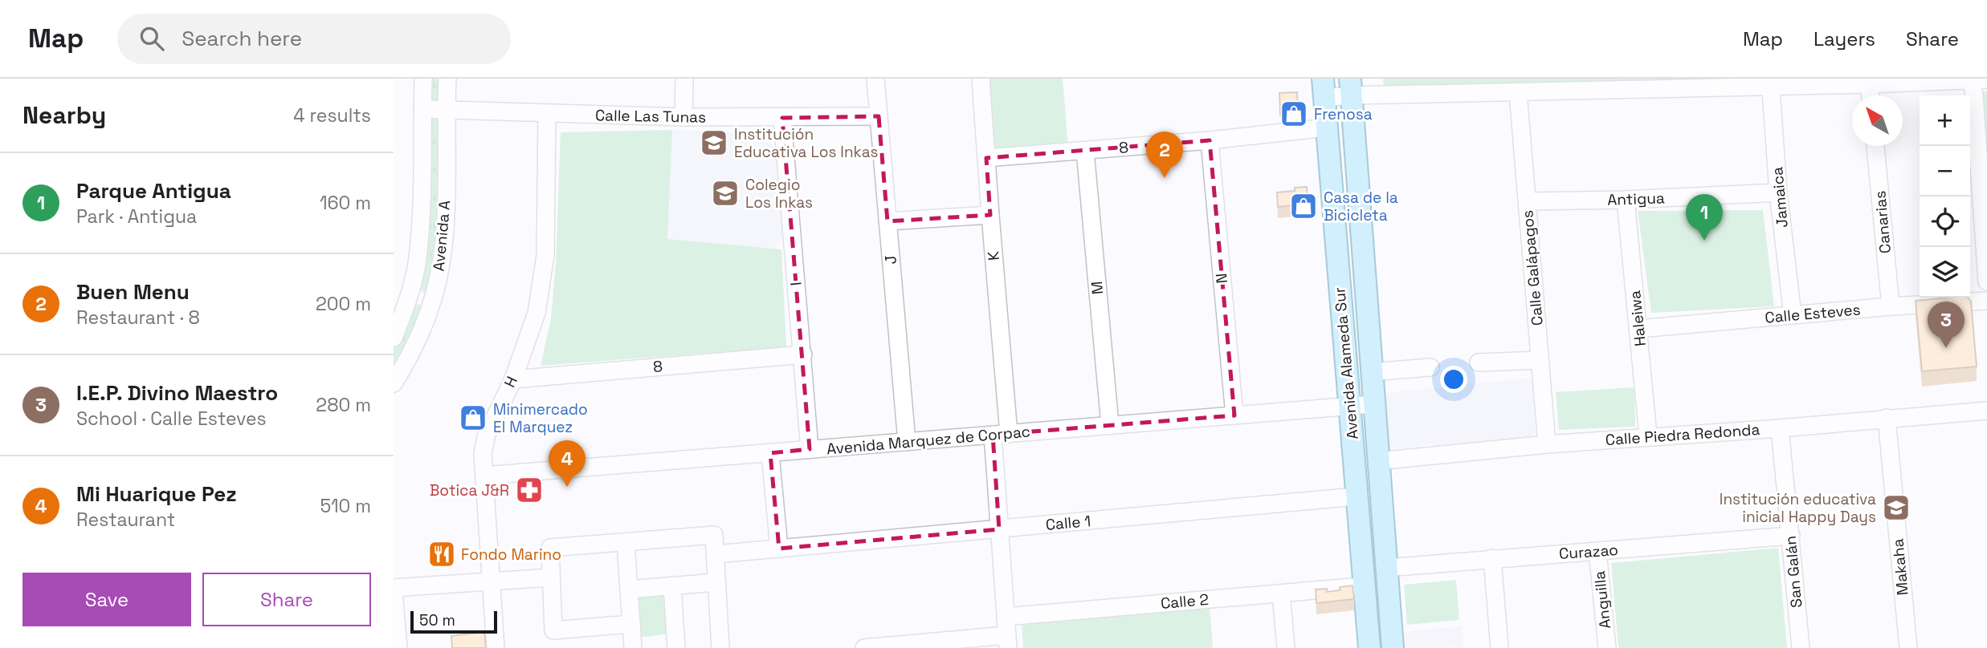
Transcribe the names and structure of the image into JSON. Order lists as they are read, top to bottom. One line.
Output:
{"streets":{"main road":["Avenida Alameda Sur"],"street":["Calle Las Tunas","8","Jamaica","Antigua","Canarias","Avenida A","K","J","Calle Galápagos","N","I","M","Calle Esteves","Haleiwa","H","Calle Piedra Redonda","Avenida Marquez de Corpac","Calle 1","Curazao","Makaha","San Galán","Anguilla","Calle 2"]},"crossings":[["Calle Las Tunas","Avenida A"],["Calle Las Tunas","J"],["Calle Las Tunas","I"],["Calle Las Tunas","H"],["8","K"],["8","N"],["8","I"],["8","M"],["8","Avenida Alameda Sur"],["8","H"],["Jamaica","Antigua"],["Jamaica","Calle Esteves"],["Antigua","Calle Galápagos"],["Antigua","Haleiwa"],["Canarias","Calle Esteves"],["K","Avenida Marquez de Corpac"],["K","Calle 1"],["K","Calle 2"],["J","Avenida Marquez de Corpac"],["Calle Galápagos","Calle Piedra Redonda"],["N","Avenida Marquez de Corpac"],["I","Avenida Marquez de Corpac"],["M","Avenida Marquez de Corpac"],["Calle Esteves","Haleiwa"],["Haleiwa","Calle Piedra Redonda"],["Avenida Alameda Sur","Calle Piedra Redonda"],["Avenida Alameda Sur","Avenida Marquez de Corpac"],["Avenida Alameda Sur","Calle 1"],["Avenida Alameda Sur","Curazao"],["Avenida Alameda Sur","Calle 2"],["H","Avenida Marquez de Corpac"],["Calle Piedra Redonda","Makaha"],["Calle Piedra Redonda","San Galán"],["Curazao","San Galán"],["Curazao","Anguilla"]],"places":{"shop":["Frenosa","Casa de la Bicicleta","Minimercado El Marquez"],"school or university":["Institución Educativa Los Inkas","Colegio Los Inkas","Institución educativa inicial Happy Days"],"pharmacy":["Botica J&R"],"restaurant":["Fondo Marino"]},"scale_bar":"50 m","north":"top left","page":{"header":"Map","search":"Search here","nav":["Map","Layers","Share"],"heading":["Nearby","4 results"],"map_buttons":["+","−"],"pins":["2","1","3","4"],"list":[{"mark":"1","name":"Parque Antigua","note":"Park · Antigua","value":"160 m"},{"mark":"2","name":"Buen Menu","note":"Restaurant · 8","value":"200 m"},{"mark":"3","name":"I.E.P. Divino Maestro","note":"School · Calle Esteves","value":"280 m"},{"mark":"4","name":"Mi Huarique Pez","note":"Restaurant","value":"510 m"}],"buttons":["Save","Share"],"scale":"50 m"}}
